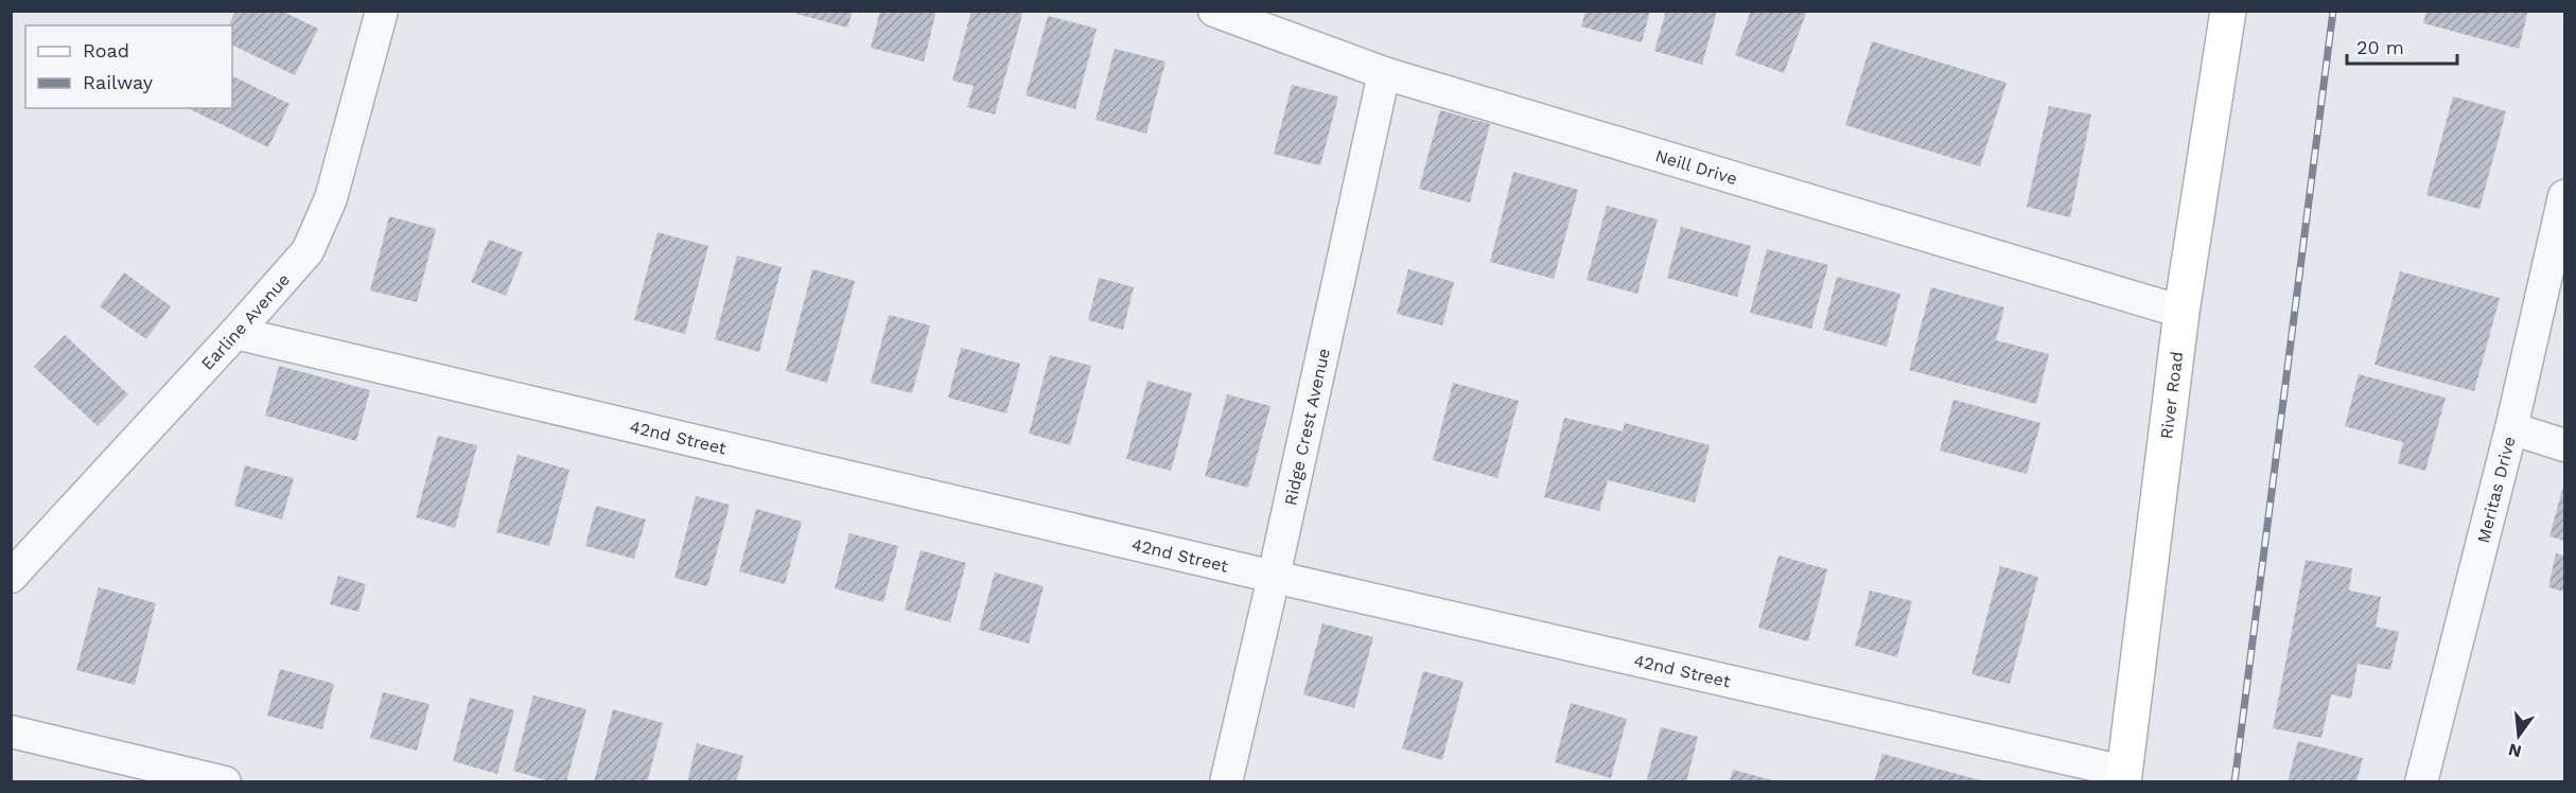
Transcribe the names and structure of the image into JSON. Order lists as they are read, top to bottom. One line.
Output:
{"streets":{"main road":["River Road"],"street":["Neill Drive","Earline Avenue","Ridge Crest Avenue","42nd Street","Meritas Drive"]},"crossings":[["Neill Drive","River Road"],["Neill Drive","Ridge Crest Avenue"],["Earline Avenue","42nd Street"],["River Road","42nd Street"],["Ridge Crest Avenue","42nd Street"]],"legend":["Road","Railway"],"scale_bar":"20 m","north":"bottom"}
